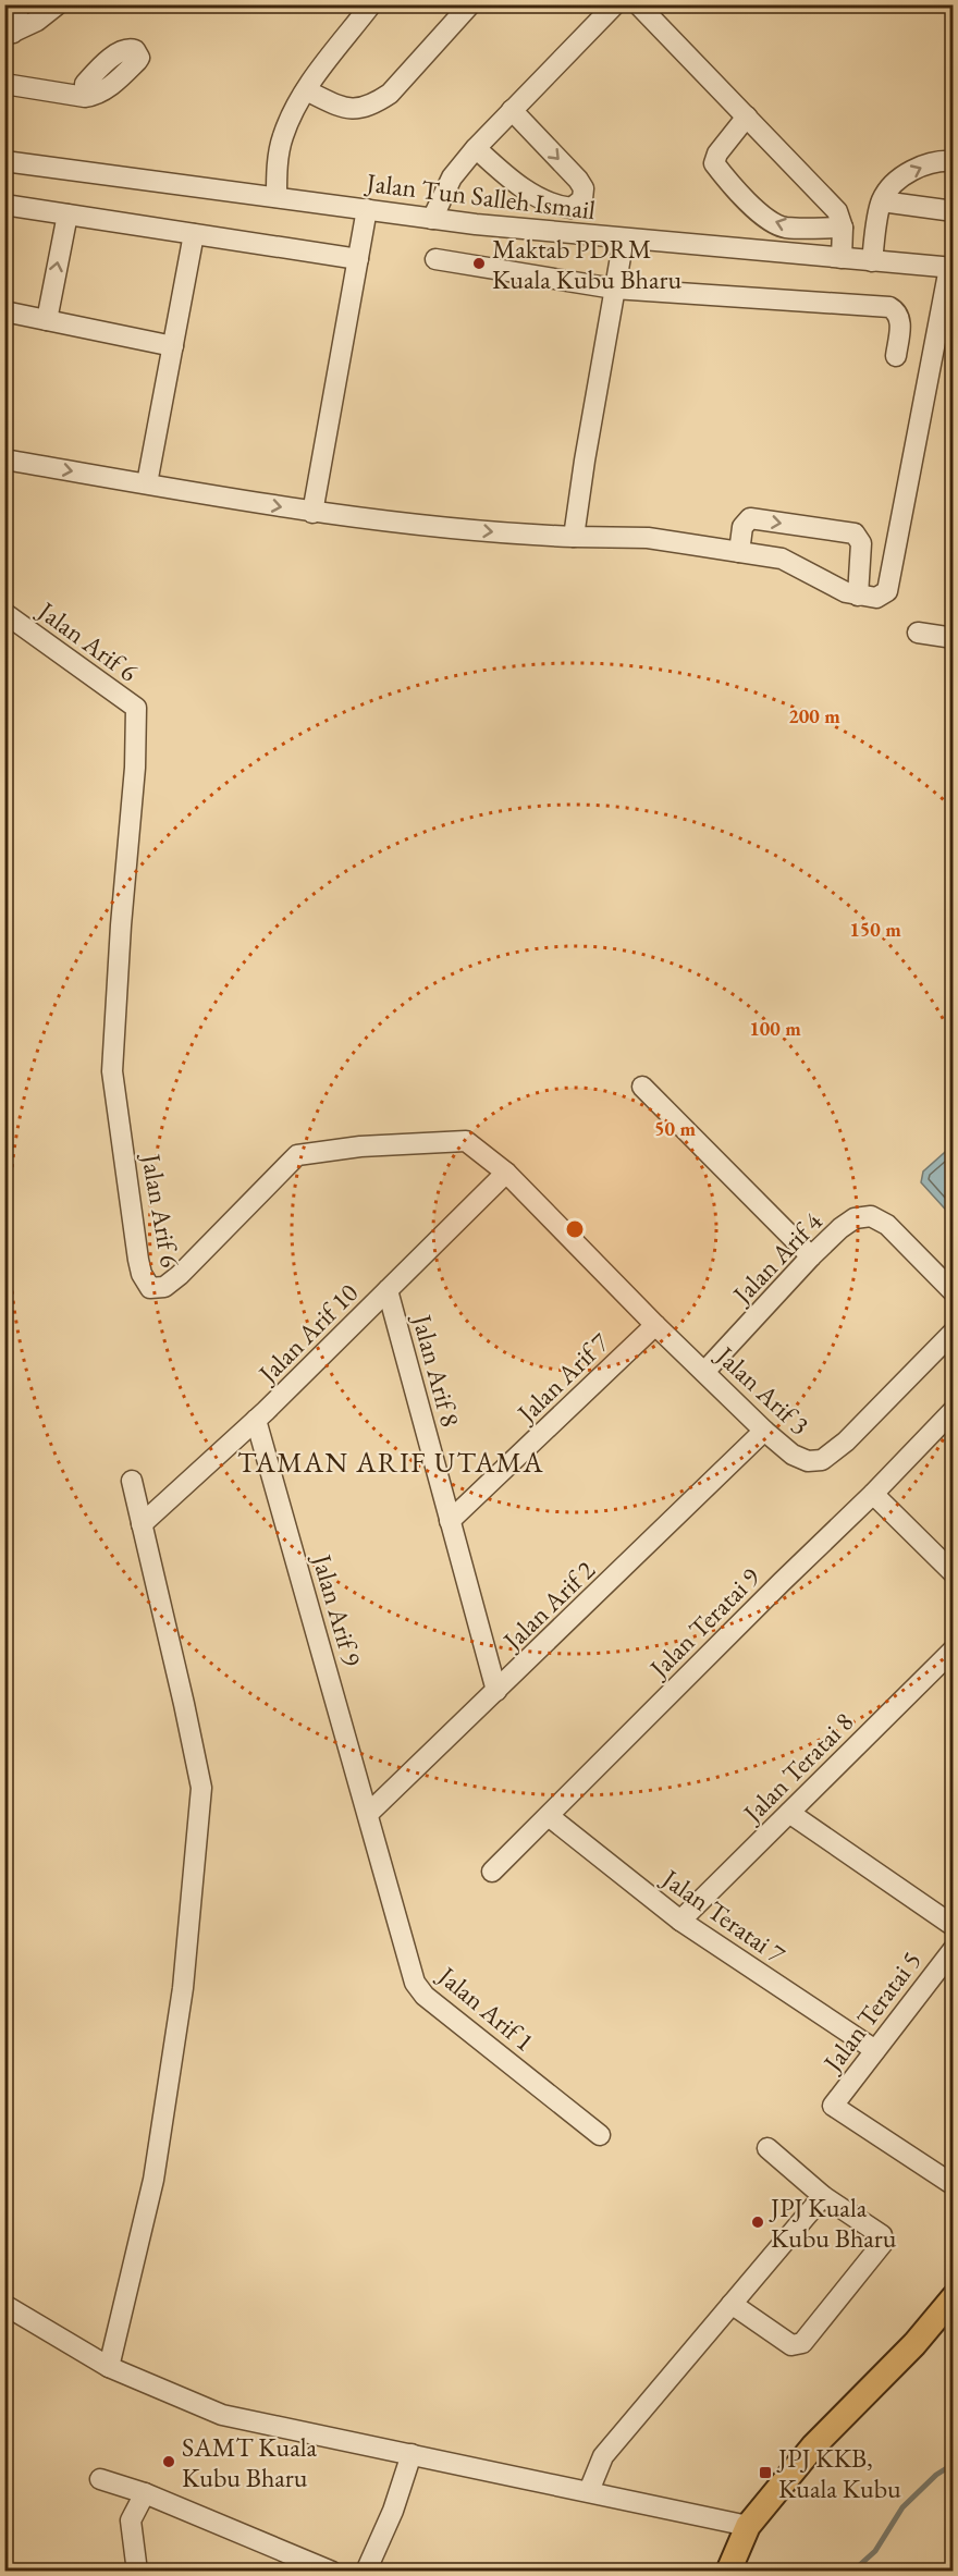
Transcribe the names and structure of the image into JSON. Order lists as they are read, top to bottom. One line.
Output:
{"streets":{"street":["Jalan Tun Salleh Ismail","Jalan Arif 6","Jalan Arif 4","Jalan Arif 10","Jalan Arif 8","Jalan Arif 7","Jalan Arif 3","Jalan Arif 2","Jalan Arif 9","Jalan Teratai 9","Jalan Teratai 8","Jalan Teratai 7","Jalan Arif 1","Jalan Teratai 5"]},"crossings":[["Jalan Arif 6","Jalan Arif 10"],["Jalan Arif 6","Jalan Arif 7"],["Jalan Arif 6","Jalan Arif 3"],["Jalan Arif 4","Jalan Arif 3"],["Jalan Arif 10","Jalan Arif 8"],["Jalan Arif 10","Jalan Arif 9"],["Jalan Arif 8","Jalan Arif 7"],["Jalan Arif 8","Jalan Arif 2"],["Jalan Arif 7","Jalan Arif 3"],["Jalan Arif 3","Jalan Arif 2"],["Jalan Arif 2","Jalan Arif 9"],["Jalan Arif 2","Jalan Arif 1"],["Jalan Arif 9","Jalan Arif 1"],["Jalan Teratai 9","Jalan Teratai 7"],["Jalan Teratai 8","Jalan Teratai 7"],["Jalan Teratai 7","Jalan Teratai 5"]],"districts":["TAMAN ARIF UTAMA"],"places":{"other":["Maktab PDRM Kuala Kubu Bharu","JPJ Kuala Kubu Bharu","SAMT Kuala Kubu Bharu"],"transit":["JPJ KKB, Kuala Kubu"]},"rings":["200 m","150 m","100 m","50 m"]}
